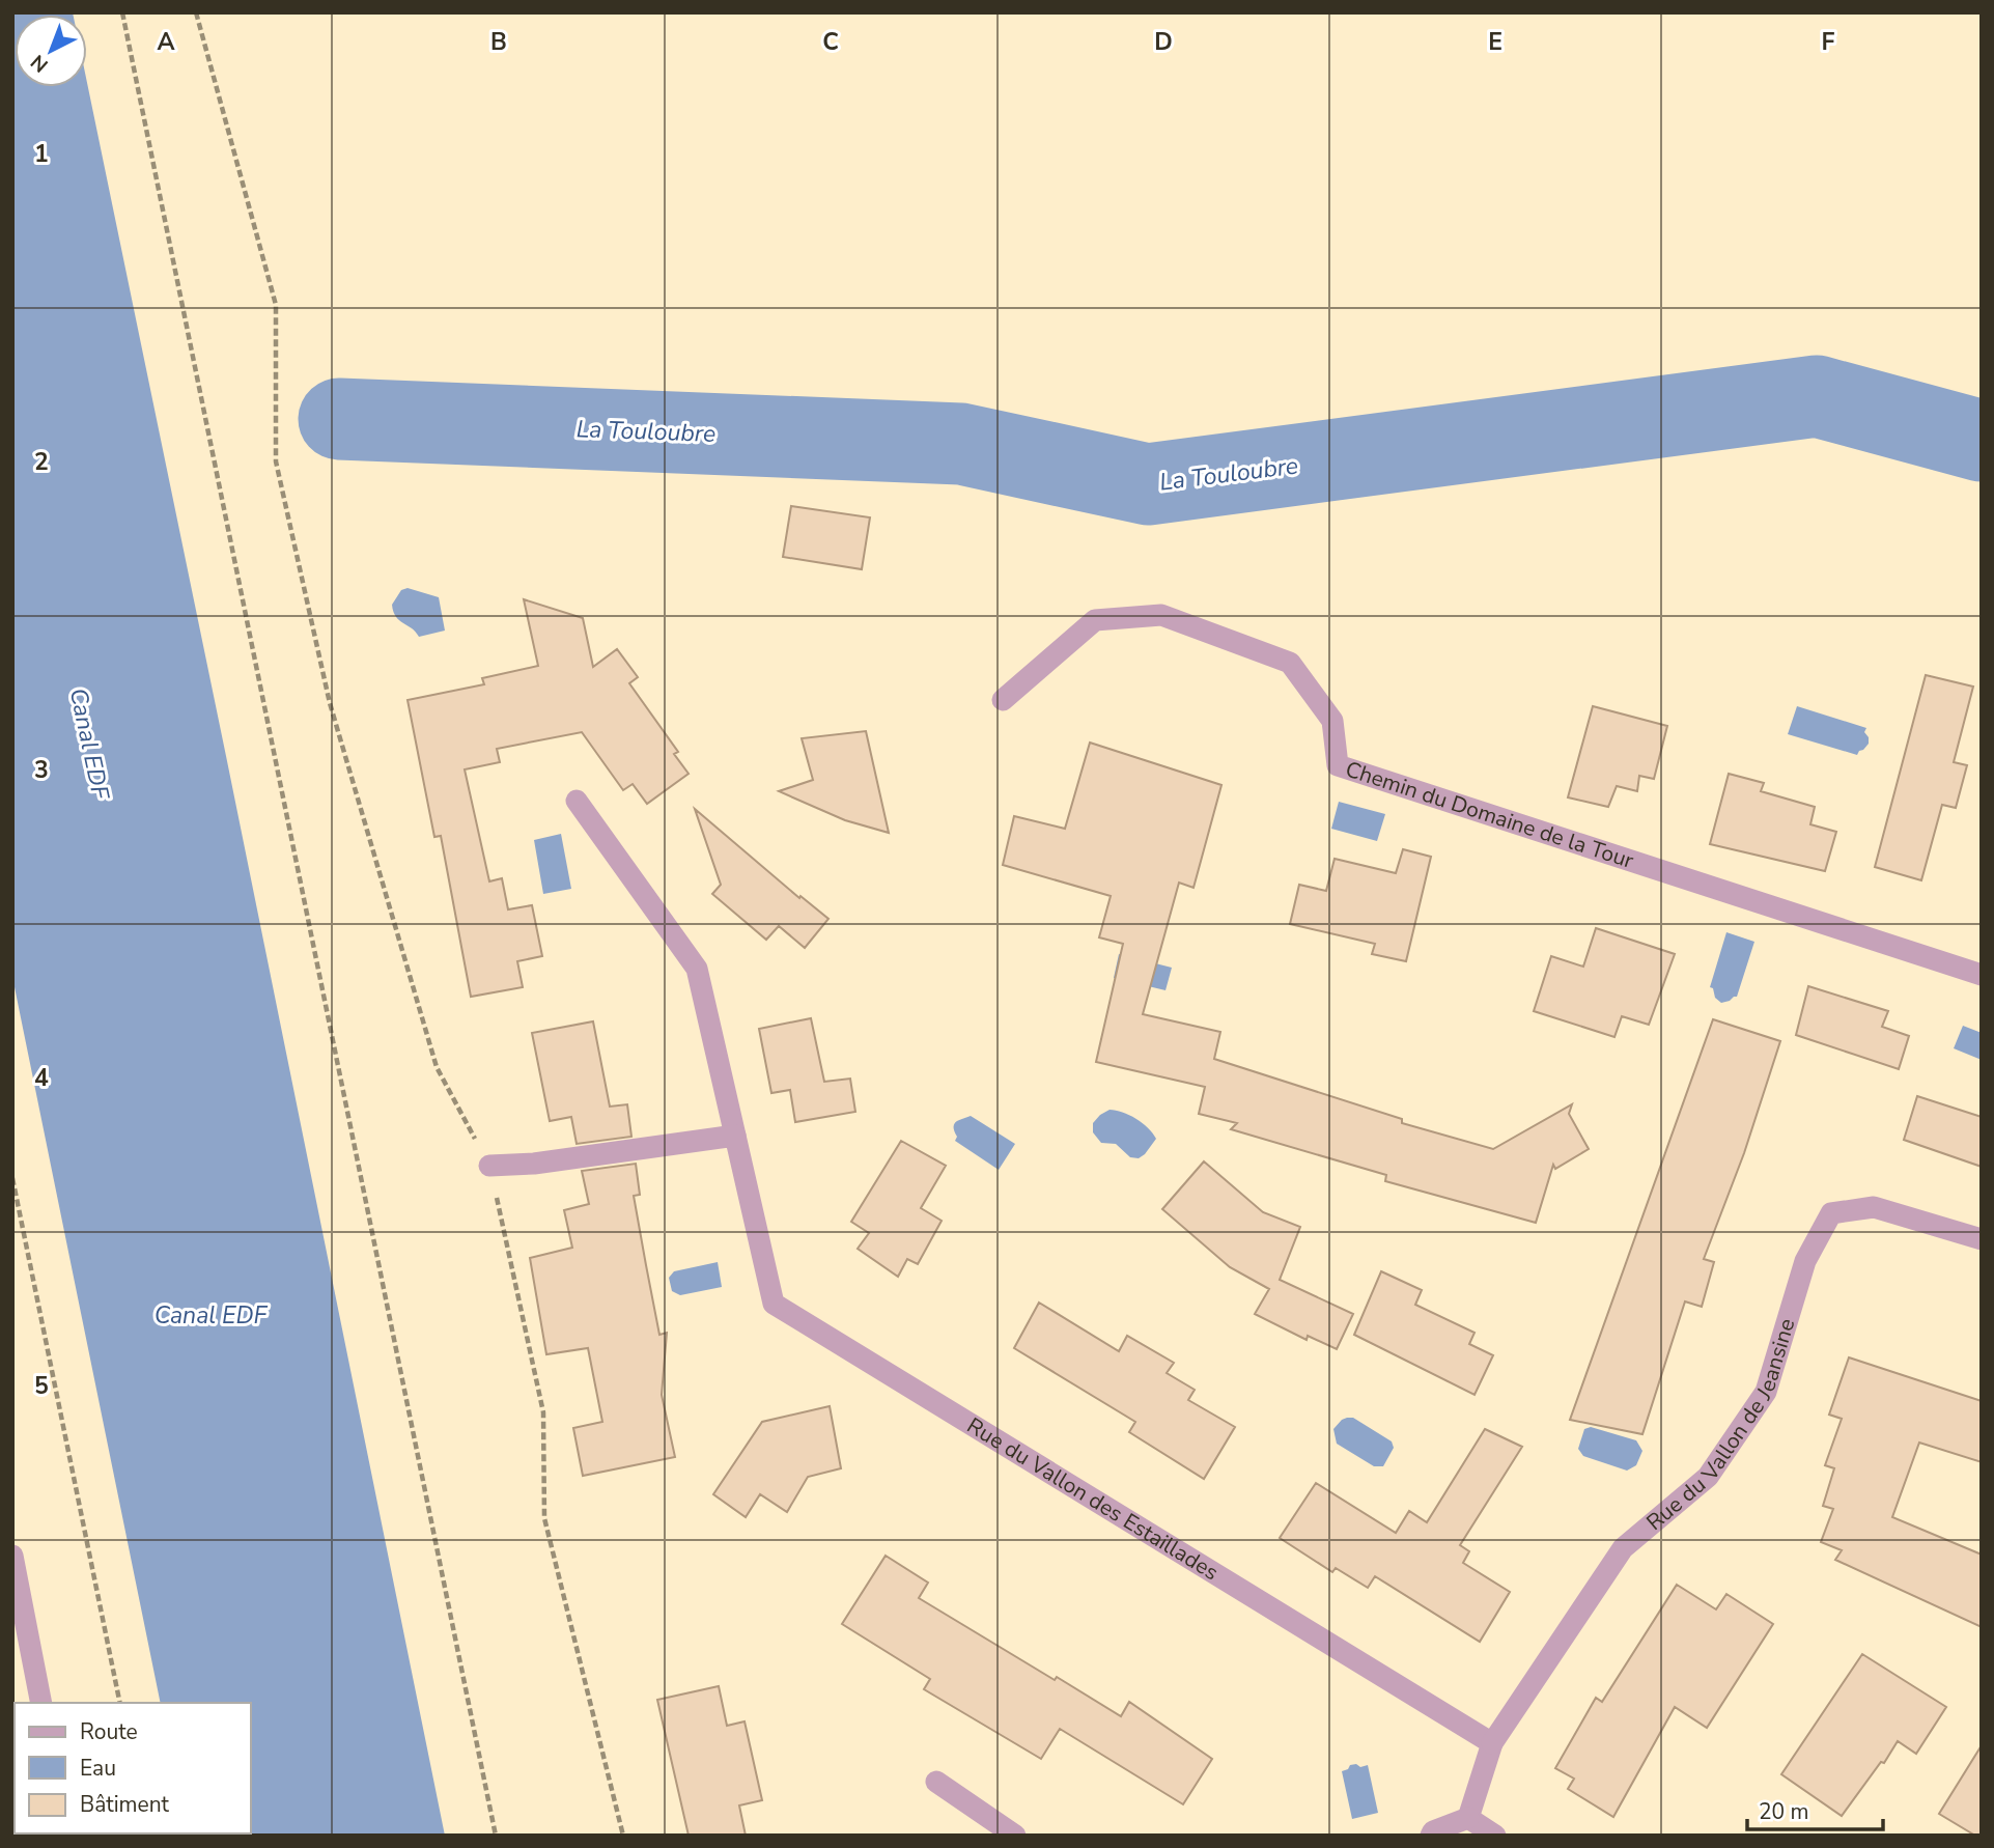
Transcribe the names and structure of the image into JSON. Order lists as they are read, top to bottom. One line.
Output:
{"streets":{"street":["Chemin du Domaine de la Tour","Rue du Vallon de Jeansine","Rue du Vallon des Estaillades"]},"crossings":[["Rue du Vallon de Jeansine","Rue du Vallon des Estaillades"]],"water":["La Touloubre","Canal EDF"],"legend":["Route","Eau","Bâtiment"],"scale_bar":"20 m","north":"bottom left","grid":{"columns":["A","B","C","D","E","F"],"rows":["1","2","3","4","5"]}}
